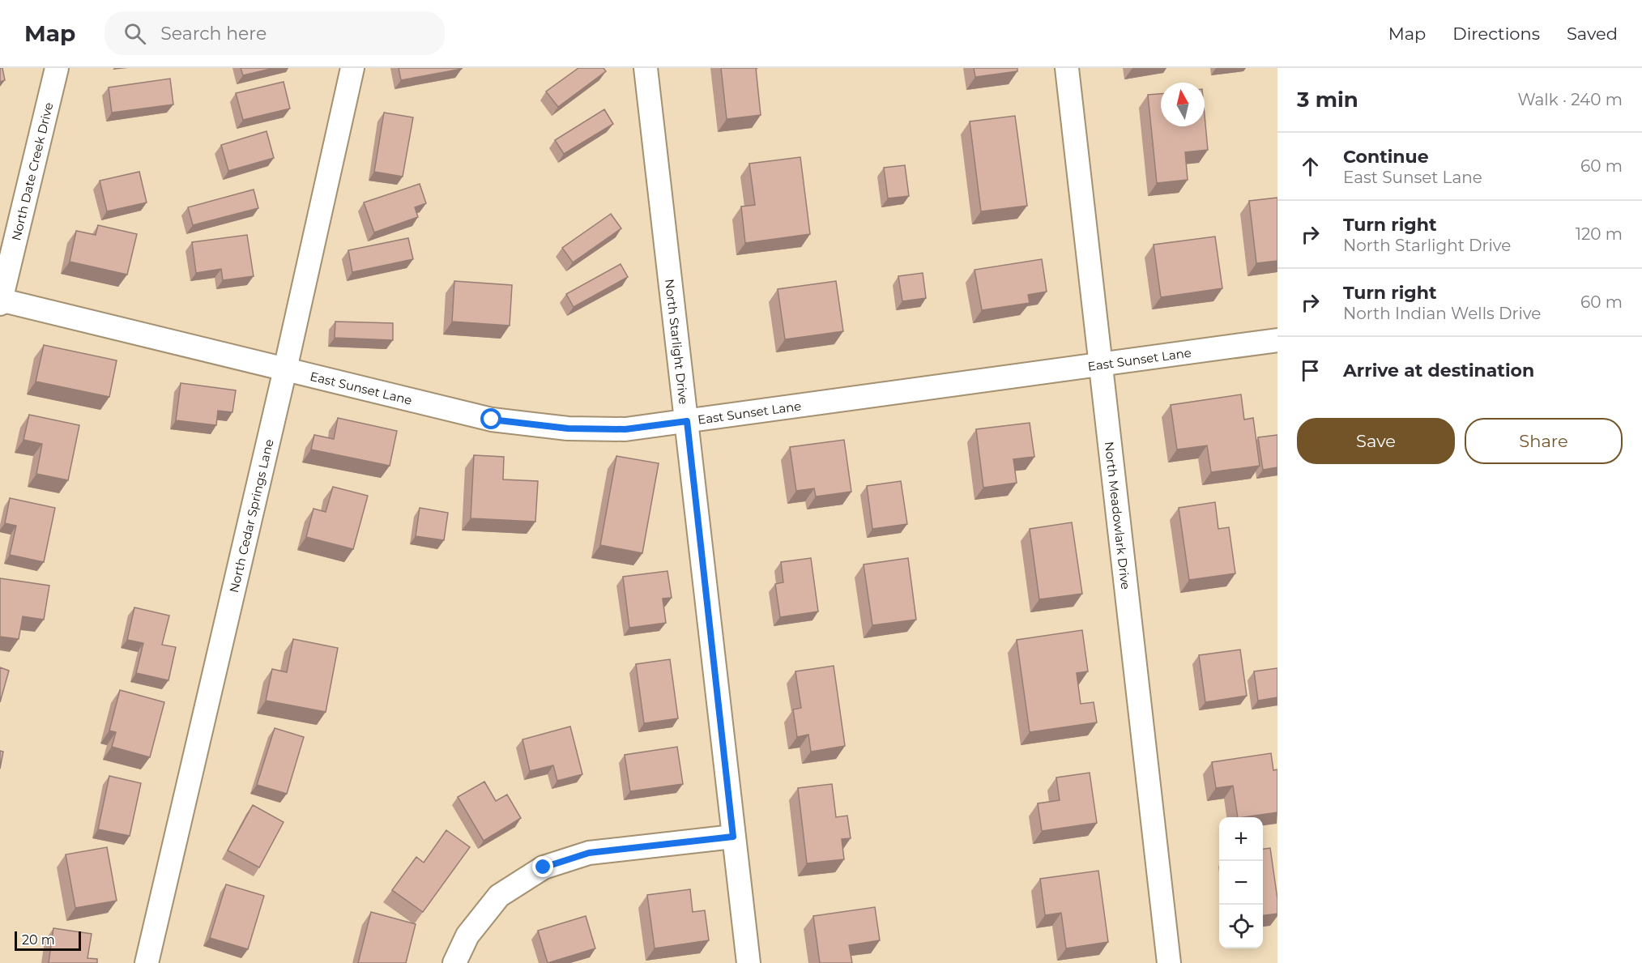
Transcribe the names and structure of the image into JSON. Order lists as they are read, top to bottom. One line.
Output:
{"streets":{"street":["North Date Creek Drive","North Starlight Drive","East Sunset Lane","North Meadowlark Drive","North Cedar Springs Lane"]},"crossings":[["North Date Creek Drive","East Sunset Lane"],["North Starlight Drive","East Sunset Lane"],["East Sunset Lane","North Meadowlark Drive"],["East Sunset Lane","North Cedar Springs Lane"]],"scale_bar":"20 m","north":"top","page":{"header":"Map","search":"Search here","nav":["Map","Directions","Saved"],"heading":["3 min","Walk · 240 m"],"list":[["Continue","East Sunset Lane","60 m"],["Turn right","North Starlight Drive","120 m"],["Turn right","North Indian Wells Drive","60 m"],"Arrive at destination"],"buttons":["Save","Share"],"map_buttons":["+","−"],"scale":"20 m"}}
